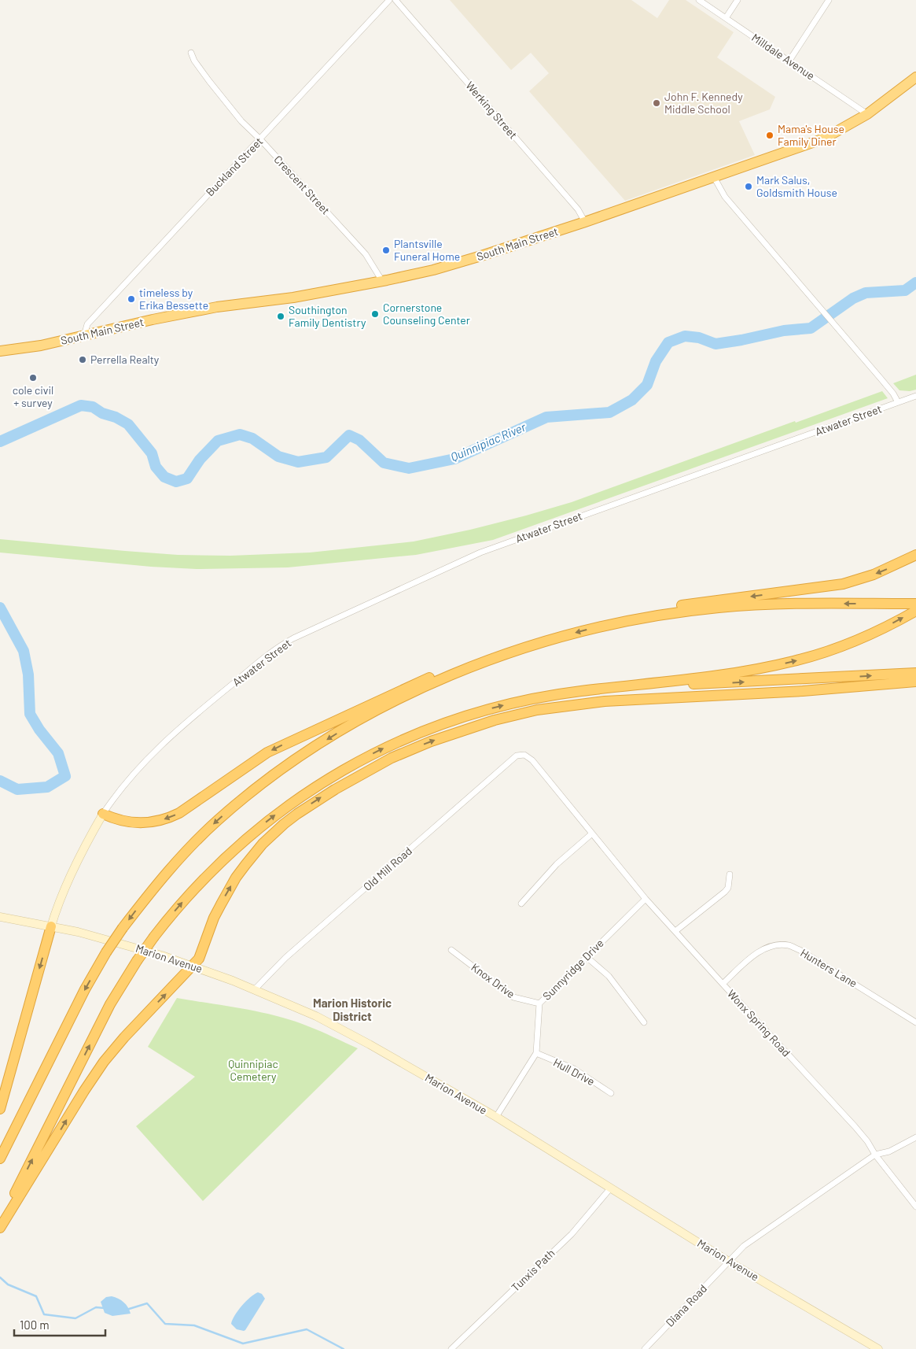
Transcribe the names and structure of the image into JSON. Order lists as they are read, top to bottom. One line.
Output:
{"streets":{"highway":["South Main Street"],"main road":["Atwater Street","Marion Avenue"],"street":["Milldale Avenue","Werking Street","Buckland Street","Crescent Street","Old Mill Road","Hunters Lane","Sunnyridge Drive","Knox Drive","Wonx Spring Road","Hull Drive","Tunxis Path","Diana Road"]},"crossings":[["Milldale Avenue","South Main Street"],["Werking Street","South Main Street"],["Buckland Street","Crescent Street"],["Buckland Street","South Main Street"],["Crescent Street","South Main Street"],["Atwater Street","Marion Avenue"],["Old Mill Road","Marion Avenue"],["Old Mill Road","Wonx Spring Road"],["Marion Avenue","Sunnyridge Drive"],["Marion Avenue","Tunxis Path"],["Marion Avenue","Diana Road"],["Hunters Lane","Wonx Spring Road"],["Sunnyridge Drive","Knox Drive"],["Sunnyridge Drive","Wonx Spring Road"],["Sunnyridge Drive","Hull Drive"]],"districts":["Marion Historic District"],"water":["Quinnipiac River"],"parks":["Quinnipiac Cemetery"],"places":["John F. Kennedy Middle School","Mama's House Family Diner","Mark Salus, Goldsmith House","Plantsville Funeral Home","timeless by Erika Bessette","Cornerstone Counseling Center","Southington Family Dentistry","Perrella Realty","cole civil + survey"],"scale_bar":"100 m"}
